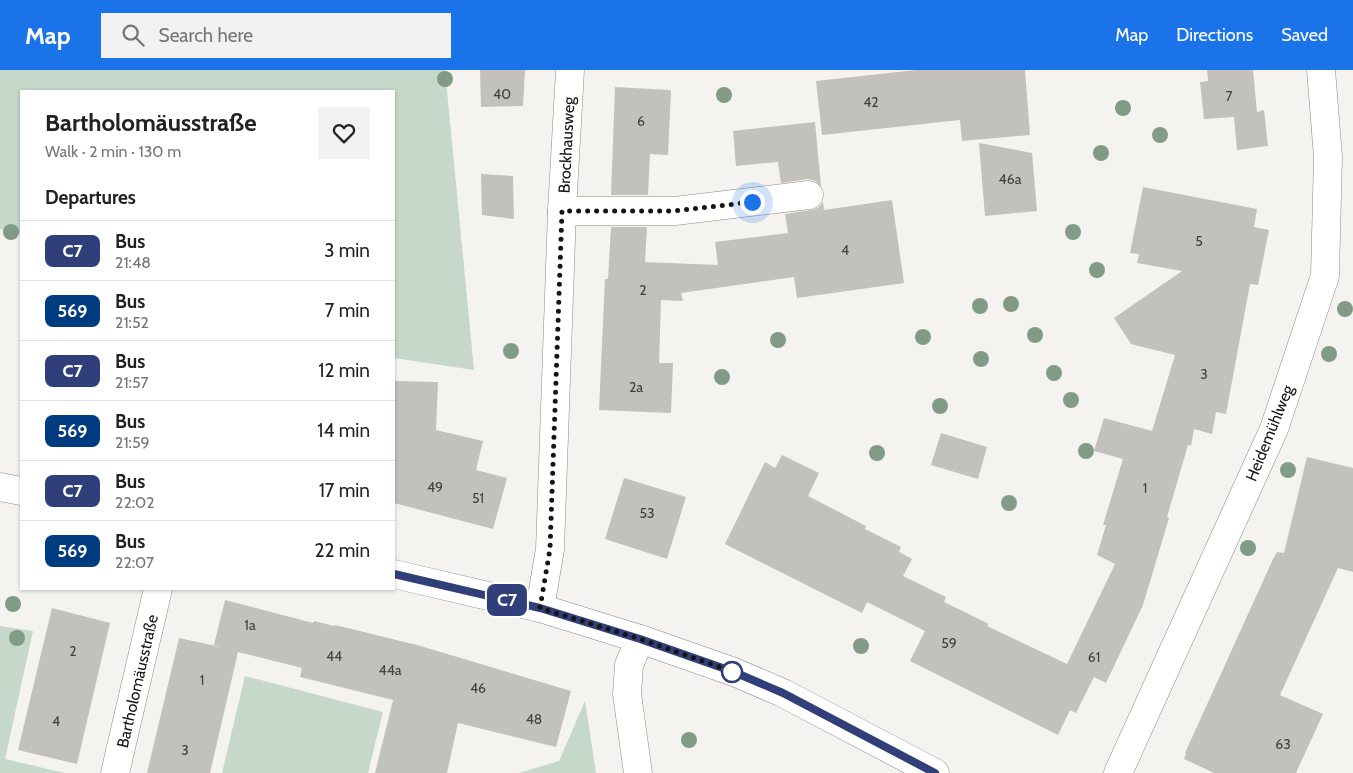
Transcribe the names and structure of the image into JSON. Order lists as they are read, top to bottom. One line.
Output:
{"streets":{"street":["Brockhausweg","Heidemühlweg","Bartholomäusstraße"]},"lines":["bus line C7"],"house_numbers":["40","7","42","6","46a","5","4","2","3","2a","49","1","51","53","1a","59","2","44","61","44a","1","46","48","4","63","3"],"page":{"header":"Map","search":"Search here","nav":["Map","Directions","Saved"],"on_map":"C7","heading":[["Bartholomäusstraße","Walk · 2 min · 130 m"],"Departures"],"list":[{"mark":"C7","name":"Bus","note":"21:48","value":"3 min"},{"mark":"569","name":"Bus","note":"21:52","value":"7 min"},{"mark":"C7","name":"Bus","note":"21:57","value":"12 min"},{"mark":"569","name":"Bus","note":"21:59","value":"14 min"},{"mark":"C7","name":"Bus","note":"22:02","value":"17 min"},{"mark":"569","name":"Bus","note":"22:07","value":"22 min"}]}}
